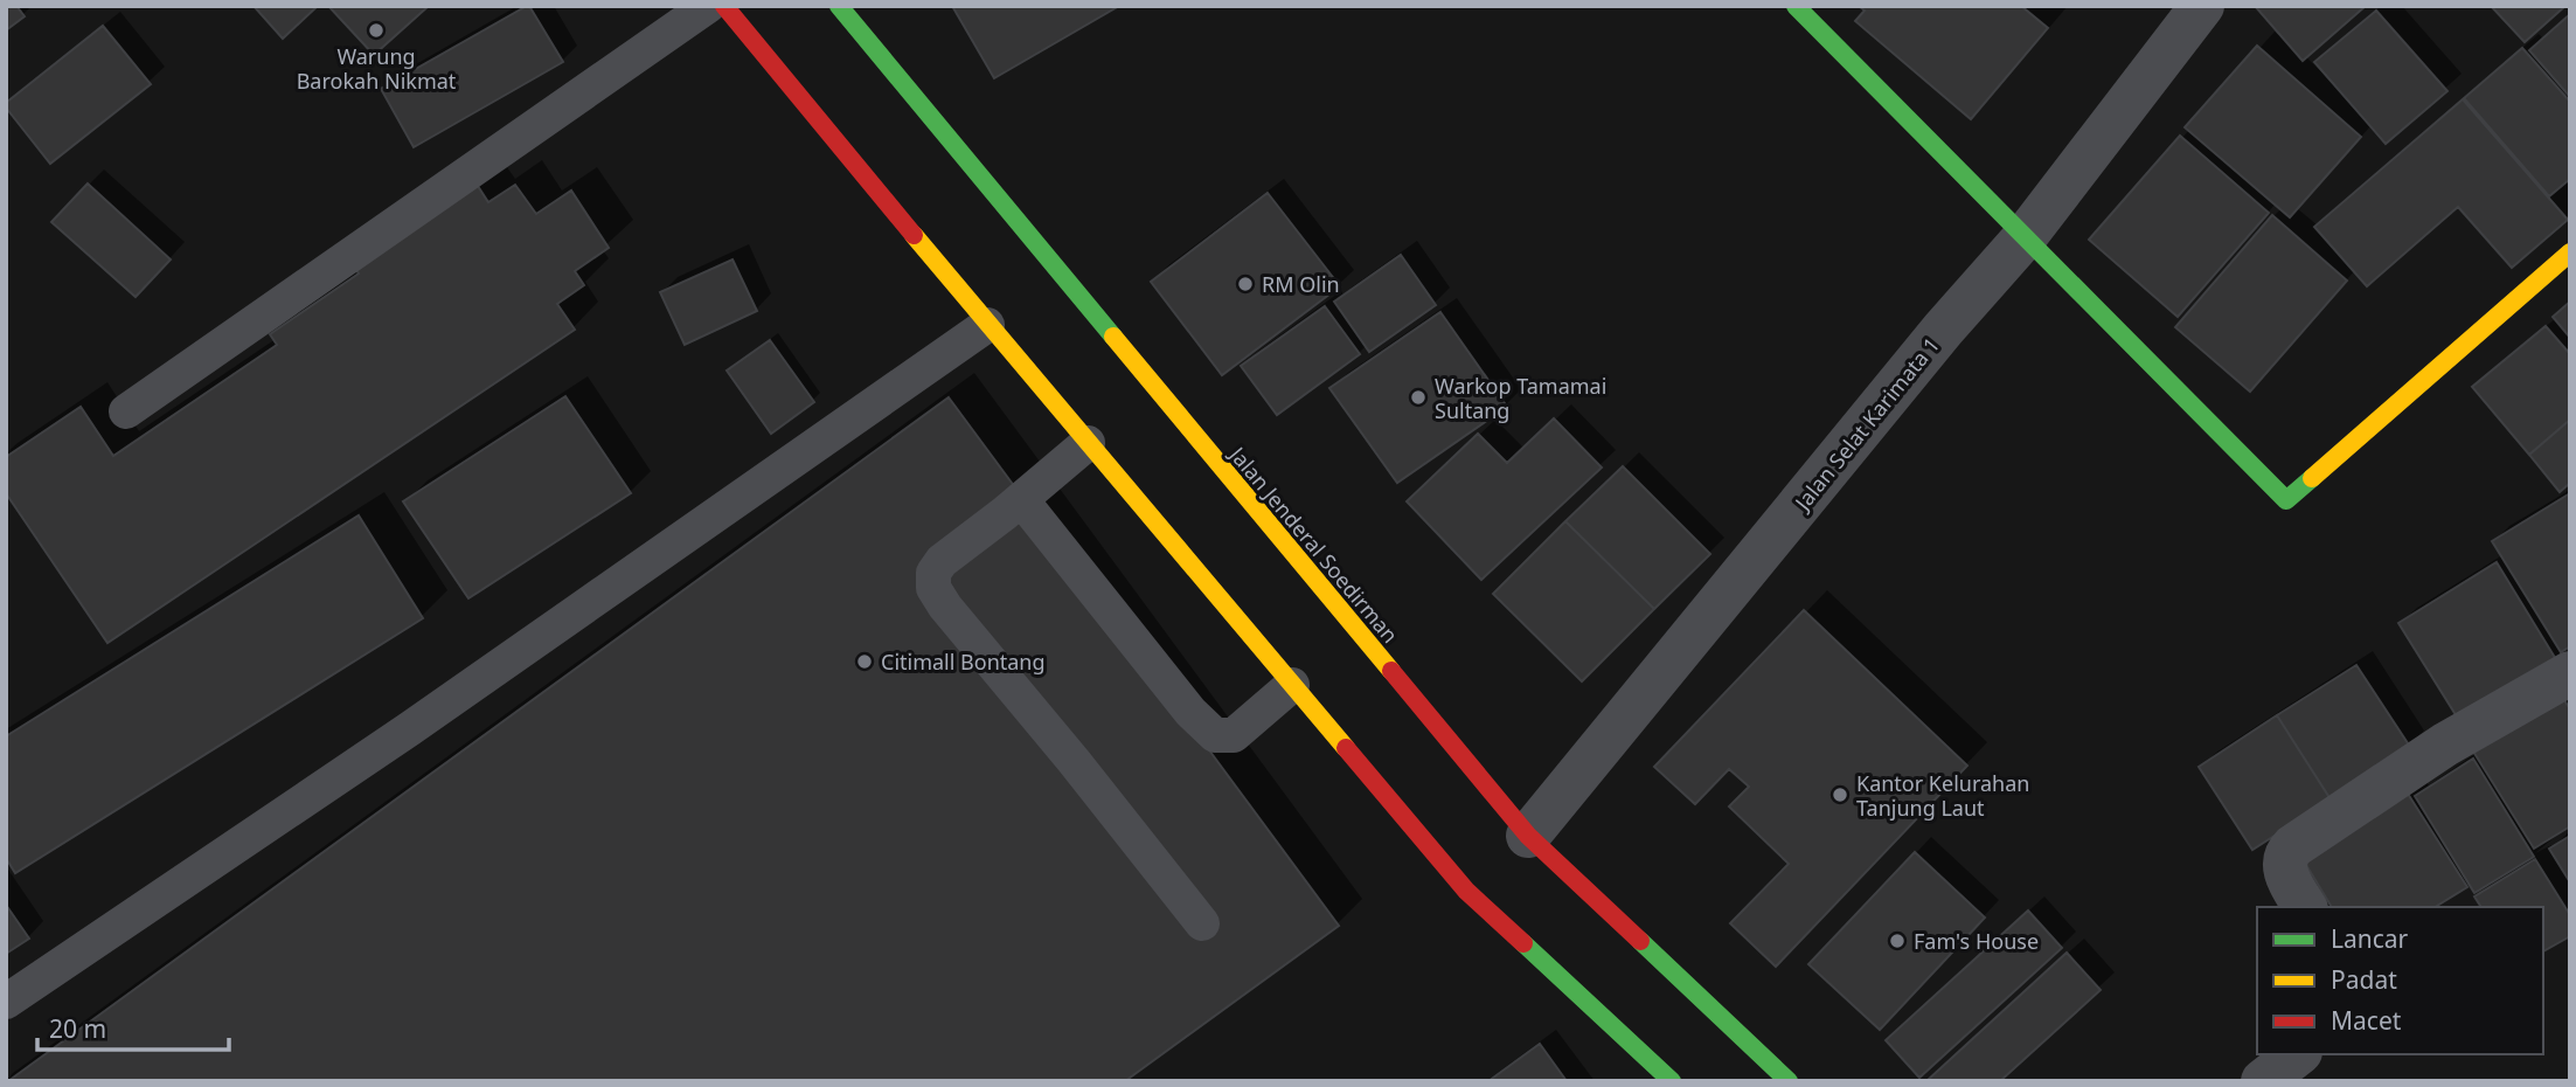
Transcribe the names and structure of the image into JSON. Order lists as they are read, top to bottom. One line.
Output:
{"streets":{"street":["Jalan Selat Karimata 1","Jalan Jenderal Soedirman"]},"crossings":[["Jalan Selat Karimata 1","Jalan Jenderal Soedirman"]],"places":["Warung Barokah Nikmat","RM Olin","Warkop Tamamai Sultang","Citimall Bontang","Kantor Kelurahan Tanjung Laut","Fam's House"],"legend":["Lancar","Padat","Macet"],"scale_bar":"20 m"}
